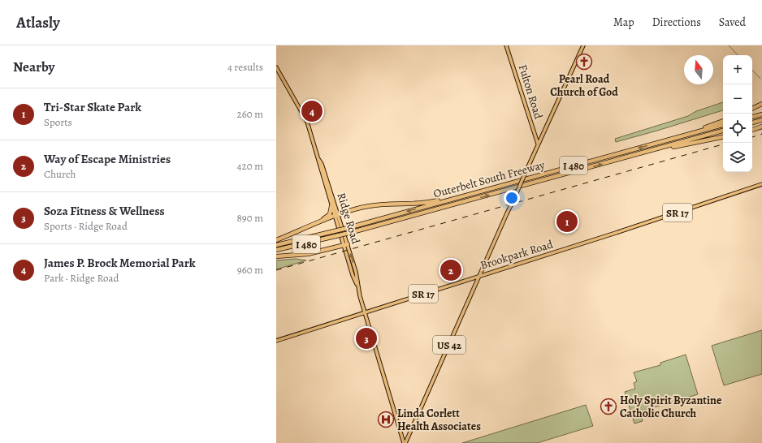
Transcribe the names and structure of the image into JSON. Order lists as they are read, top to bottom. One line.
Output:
{"streets":{"highway":["I 480","Outerbelt South Freeway"],"main road":["Fulton Road","SR 17","Ridge Road","Brookpark Road","US 42"]},"crossings":[["Fulton Road","US 42"],["Ridge Road","Brookpark Road"],["Ridge Road","US 42"],["Brookpark Road","US 42"]],"places":{"church":["Pearl Road Church of God","Holy Spirit Byzantine Catholic Church"],"hospital":["Linda Corlett Health Associates"]},"north":"top","page":{"header":"Atlasly","nav":["Map","Directions","Saved"],"heading":["Nearby","4 results"],"map_buttons":["+","−"],"list":[{"mark":"1","name":"Tri-Star Skate Park","note":"Sports","value":"260 m"},{"mark":"2","name":"Way of Escape Ministries","note":"Church","value":"420 m"},{"mark":"3","name":"Soza Fitness & Wellness","note":"Sports · Ridge Road","value":"890 m"},{"mark":"4","name":"James P. Brock Memorial Park","note":"Park · Ridge Road","value":"960 m"}],"pins":["4","1","2","3"]}}
